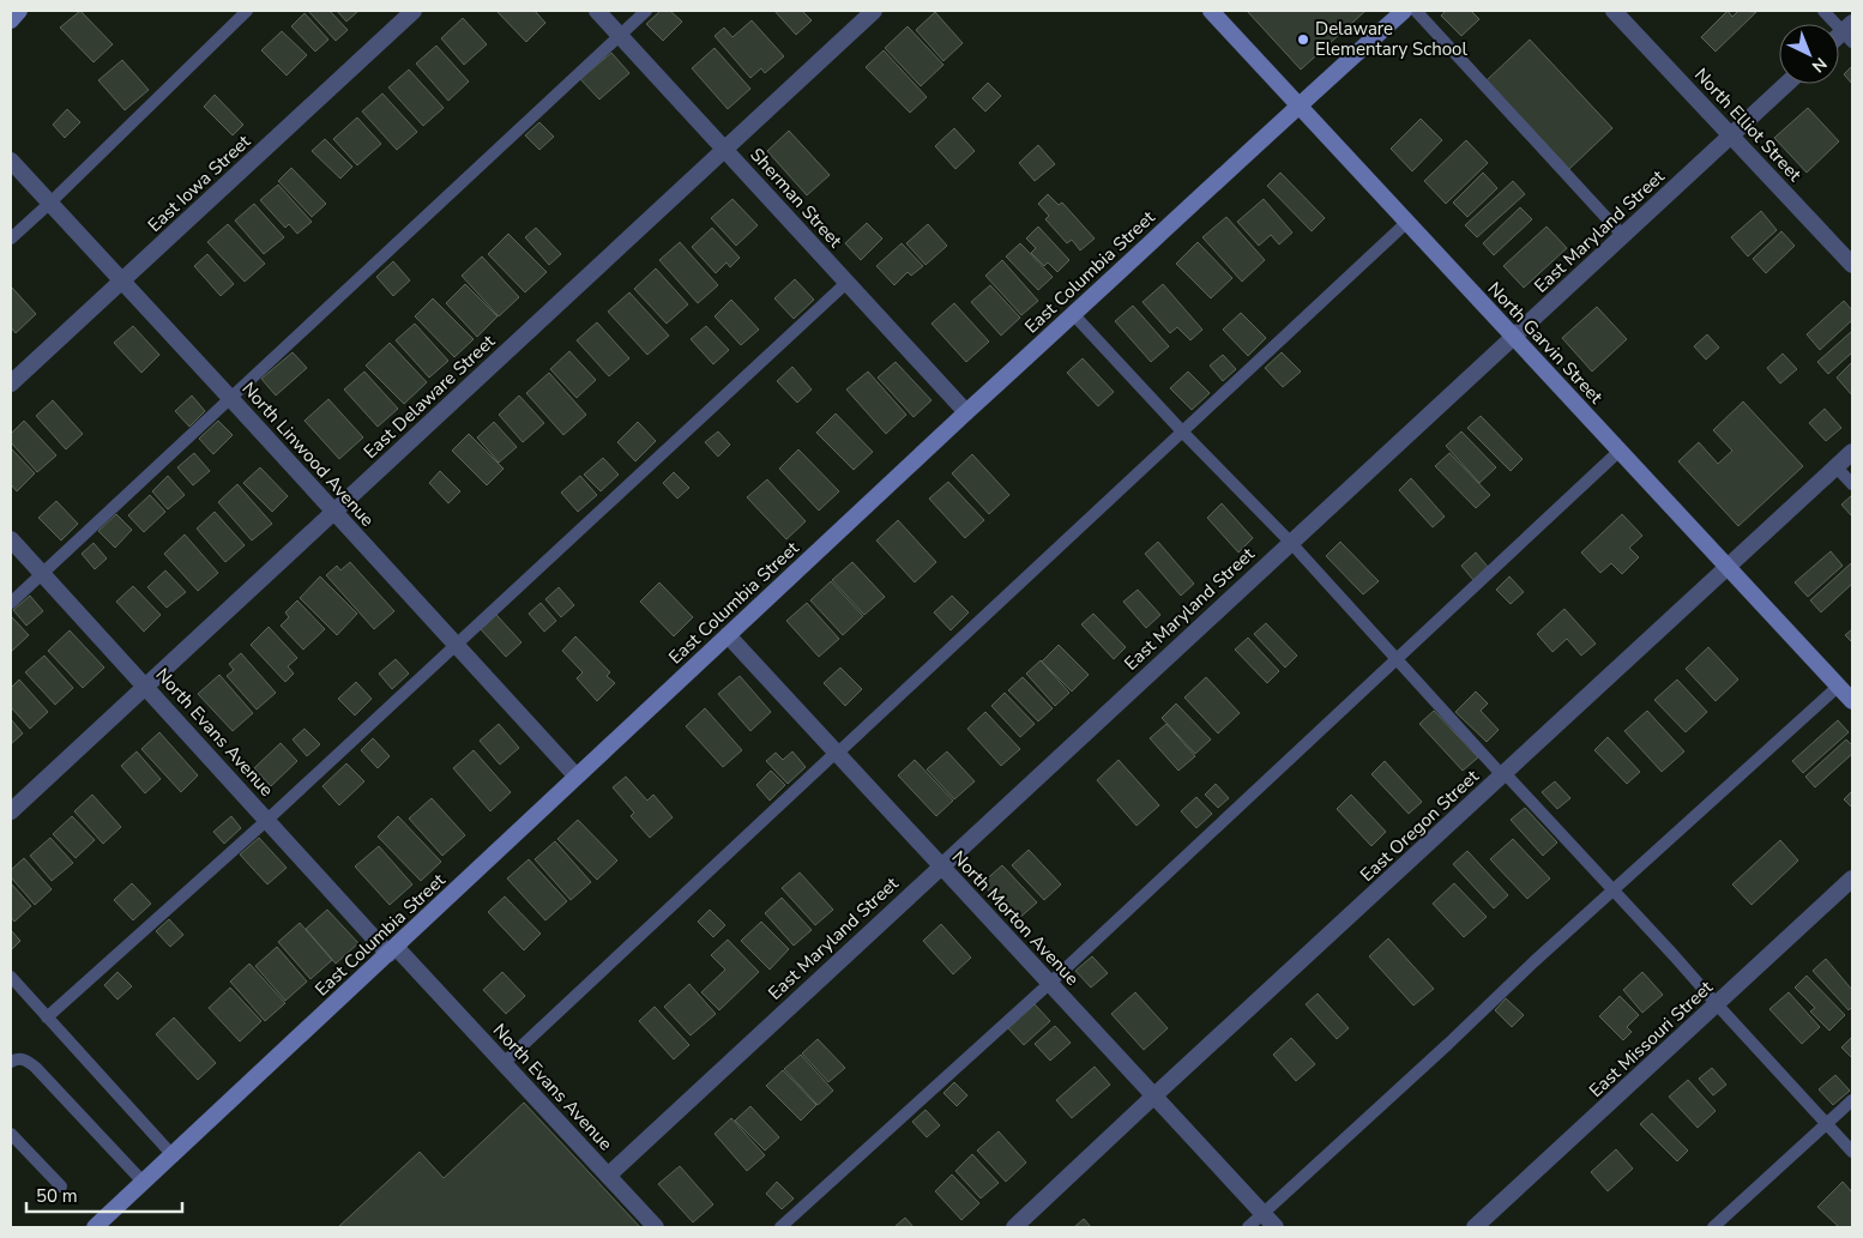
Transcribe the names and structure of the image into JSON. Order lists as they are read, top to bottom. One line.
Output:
{"streets":{"main road":["East Columbia Street","North Garvin Street"],"street":["North Elliot Street","East Iowa Street","Sherman Street","East Maryland Street","East Delaware Street","North Linwood Avenue","North Evans Avenue","East Oregon Street","North Morton Avenue","East Missouri Street"]},"crossings":[["North Elliot Street","East Maryland Street"],["East Iowa Street","North Linwood Avenue"],["Sherman Street","East Columbia Street"],["Sherman Street","East Delaware Street"],["East Maryland Street","North Garvin Street"],["East Maryland Street","North Evans Avenue"],["East Maryland Street","North Morton Avenue"],["East Columbia Street","North Garvin Street"],["East Columbia Street","North Linwood Avenue"],["East Columbia Street","North Evans Avenue"],["East Columbia Street","North Morton Avenue"],["North Garvin Street","East Oregon Street"],["East Delaware Street","North Linwood Avenue"],["East Delaware Street","North Evans Avenue"],["East Oregon Street","North Morton Avenue"]],"places":["Delaware Elementary School"],"scale_bar":"50 m","north":"bottom right"}
